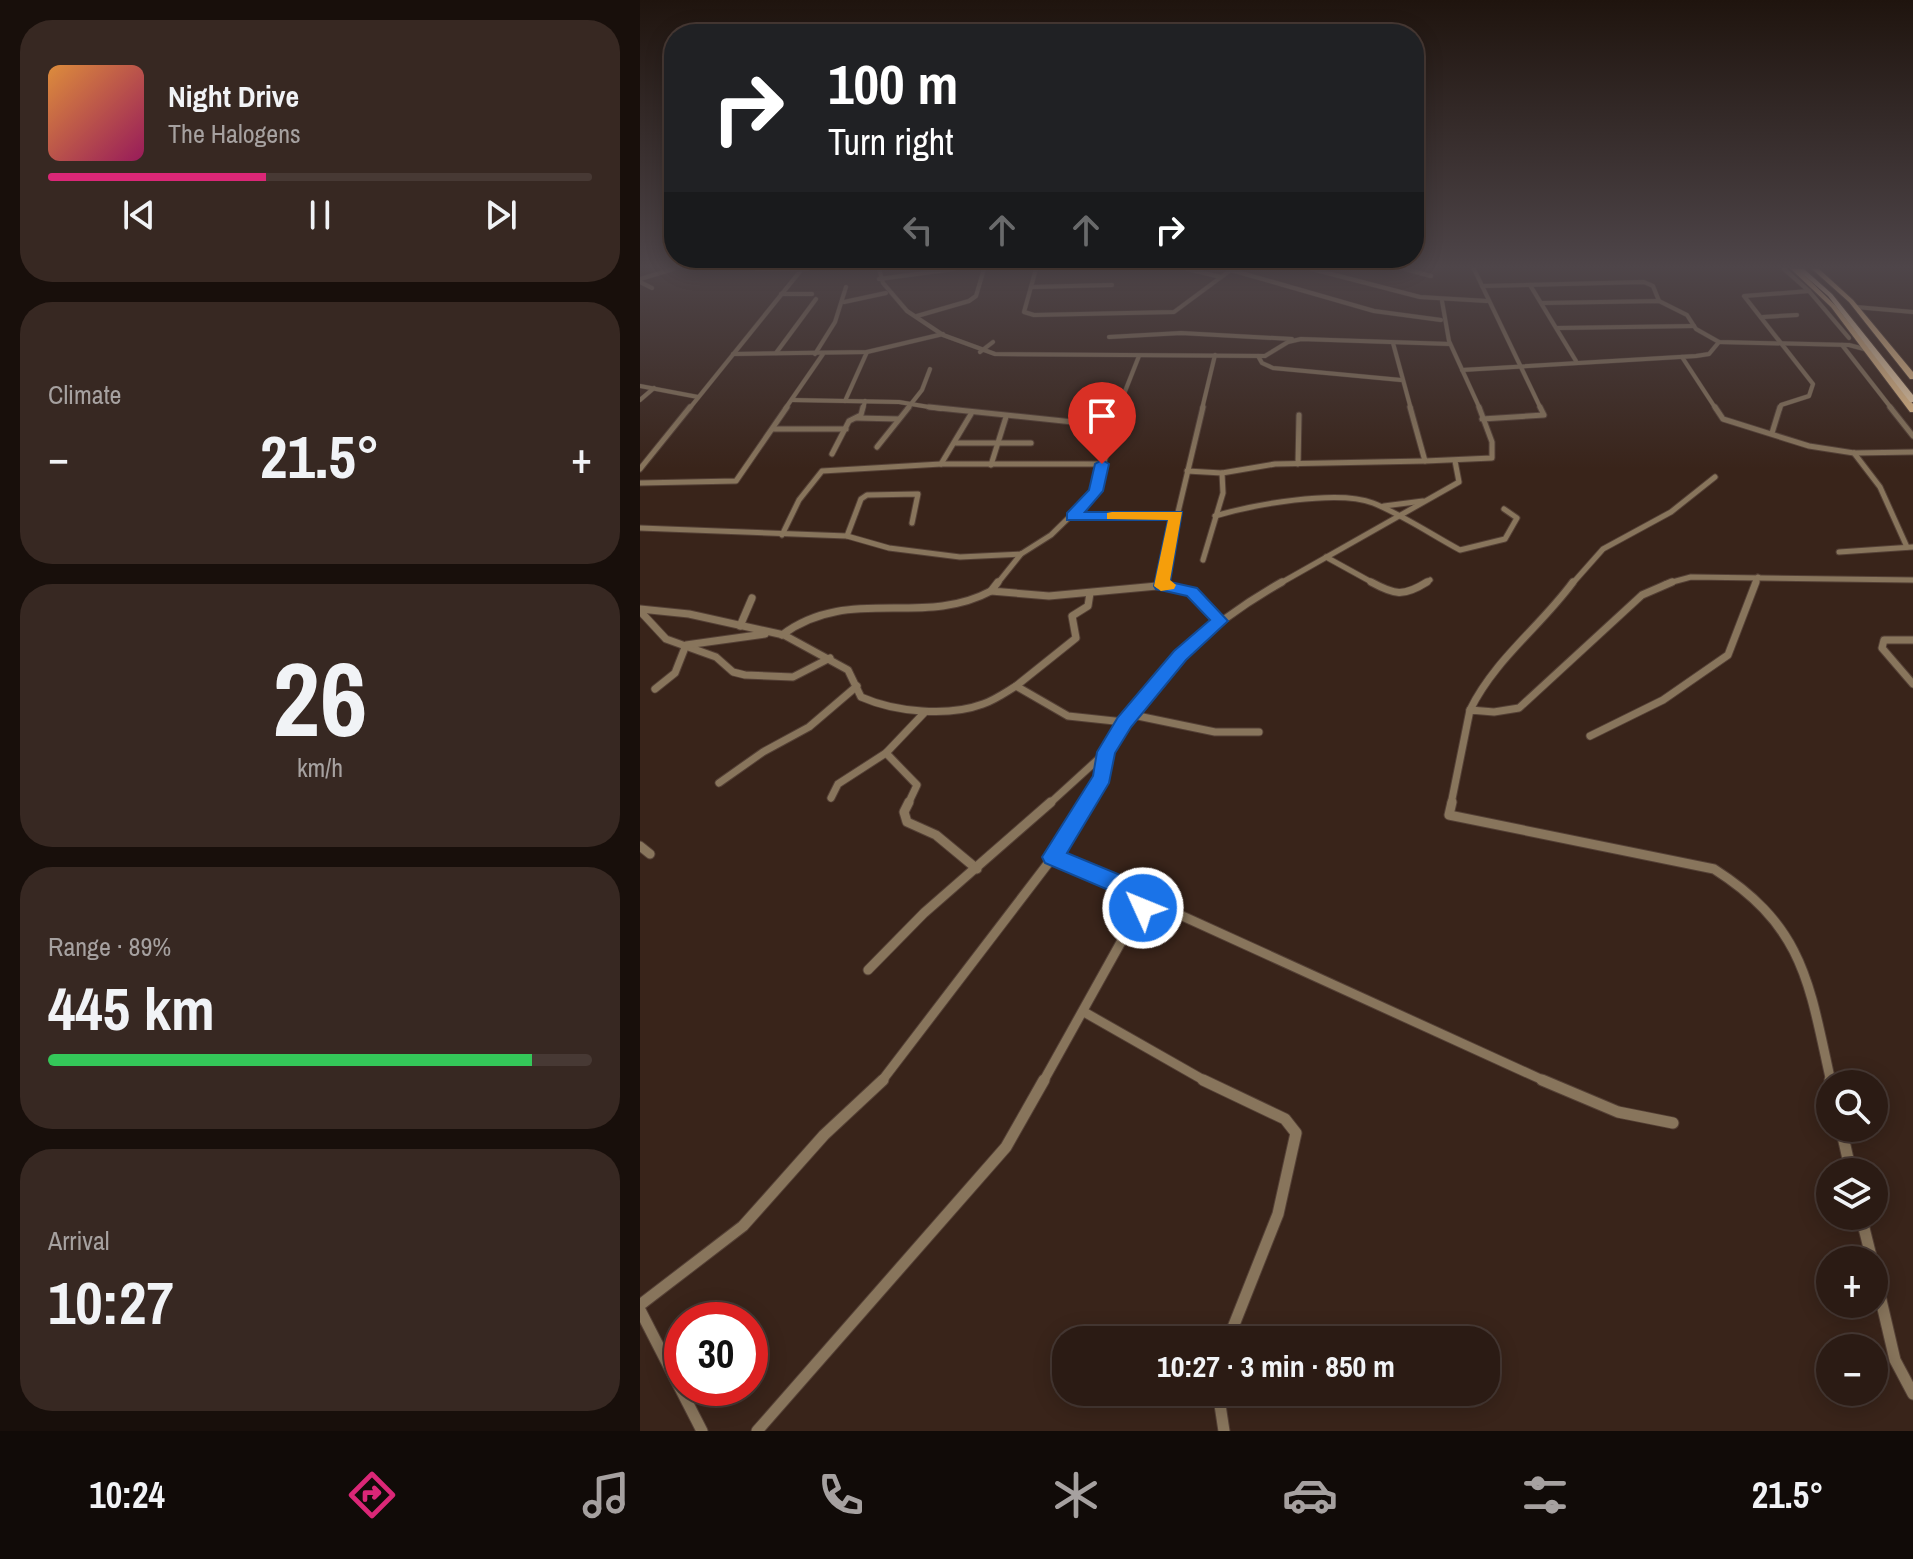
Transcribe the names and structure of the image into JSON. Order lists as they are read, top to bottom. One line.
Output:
{"page":{"turn":["100 m","Turn right"],"song":["Night Drive","The Halogens"],"tile":["Climate",["26","km/h"],["Range · 89%","445 km"],["Arrival","10:27"]],"heat":["−","21.5°","+"],"map_buttons":["+","−"],"limit":"30","trip":"10:27 · 3 min · 850 m","tabs":["10:24","21.5°"]}}
